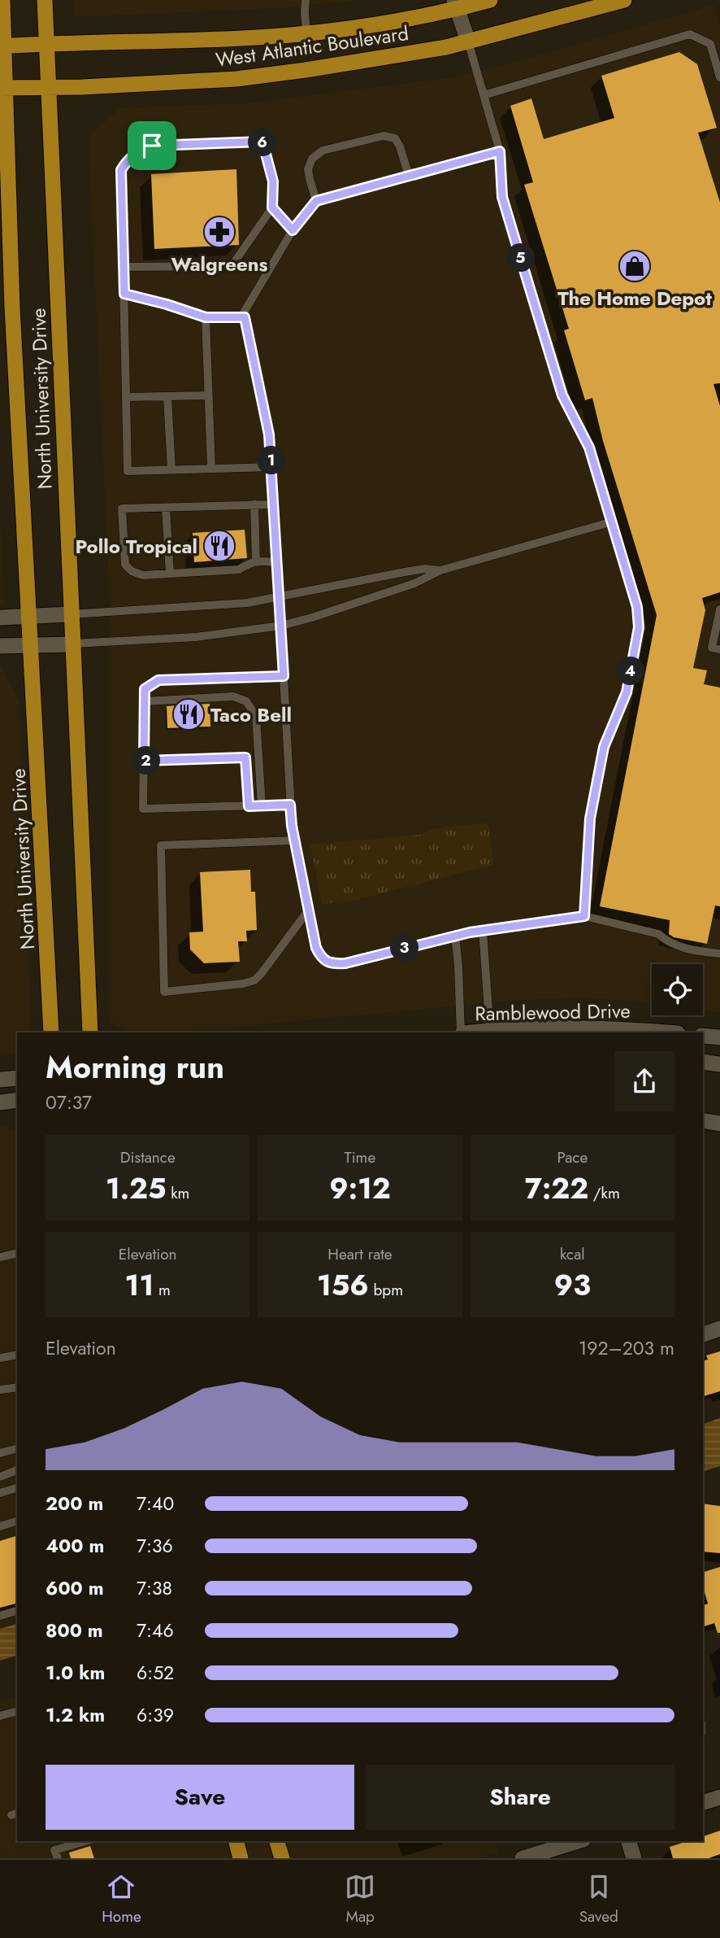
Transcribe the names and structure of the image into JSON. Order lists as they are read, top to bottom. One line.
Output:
{"streets":{"main road":["West Atlantic Boulevard","North University Drive"],"street":["Ramblewood Drive"]},"crossings":[["West Atlantic Boulevard","North University Drive"]],"places":{"pharmacy":["Walgreens"],"shop":["The Home Depot"],"restaurant":["Pollo Tropical","Taco Bell"]},"page":{"pins":["6","5","1","4","2","3"],"heading":["Morning run","07:37"],"stats":[["Distance","1.25 km"],["Time","9:12"],["Pace","7:22 /km"],["Elevation","11 m"],["Heart rate","156 bpm"],["kcal","93"]],"chart":["Elevation","192–203 m"],"list":[{"name":"200 m","note":"7:40"},{"name":"400 m","note":"7:36"},{"name":"600 m","note":"7:38"},{"name":"800 m","note":"7:46"},{"name":"1.0 km","note":"6:52"},{"name":"1.2 km","note":"6:39"}],"buttons":["Save","Share"],"tabs":["Home","Map","Saved"]}}
